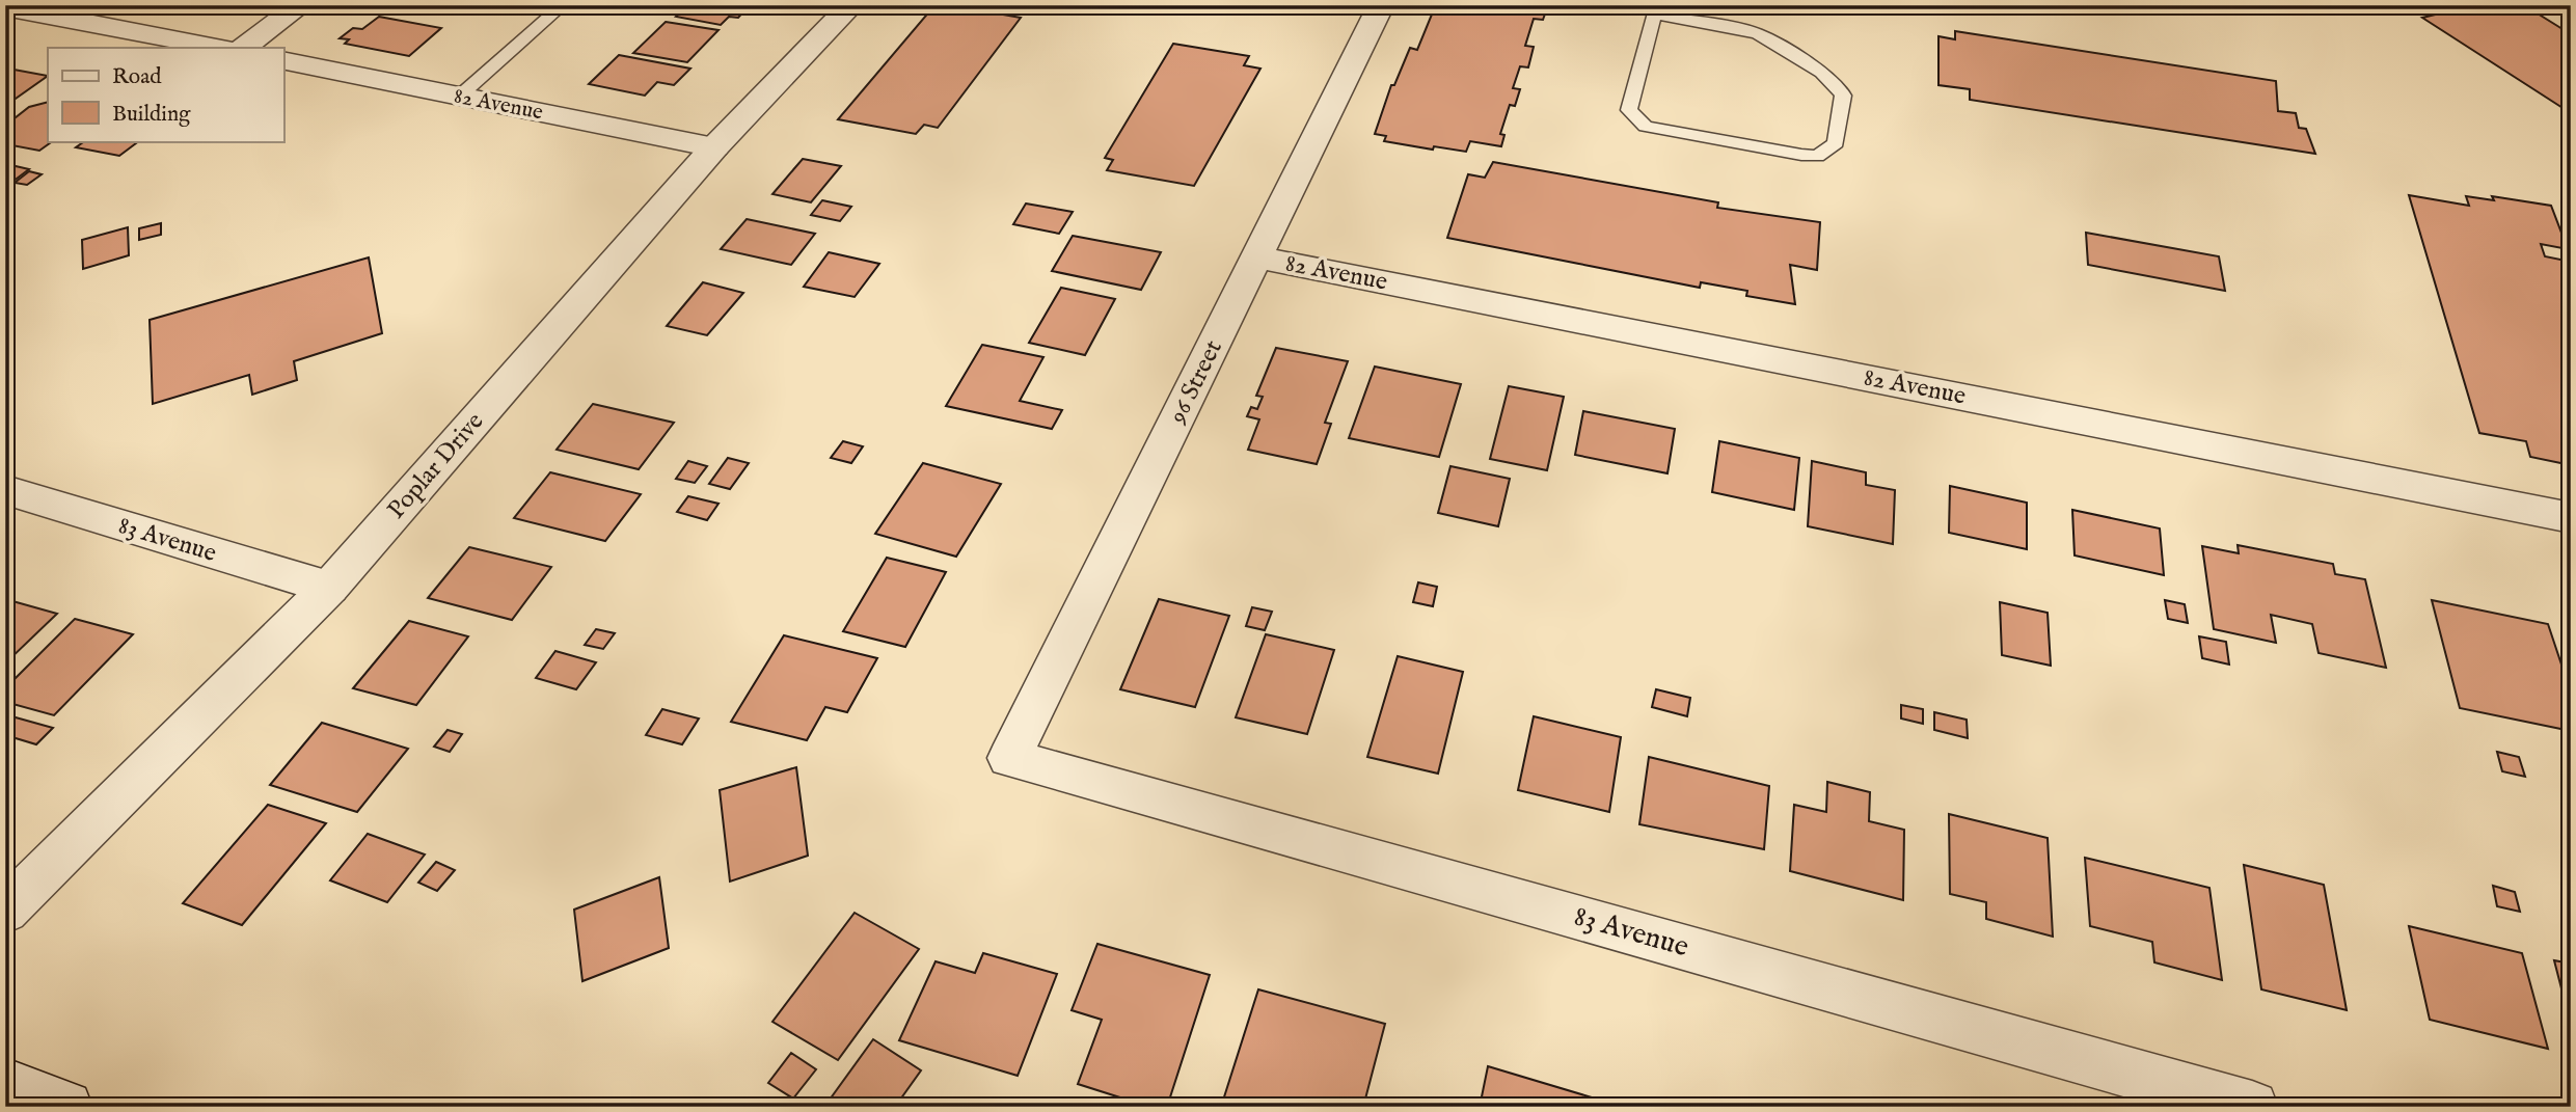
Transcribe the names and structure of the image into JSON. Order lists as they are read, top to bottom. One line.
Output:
{"streets":{"street":["82 Avenue","96 Street","Poplar Drive","83 Avenue"]},"crossings":[["82 Avenue","96 Street"],["82 Avenue","Poplar Drive"],["96 Street","83 Avenue"],["Poplar Drive","83 Avenue"]],"legend":["Road","Building"]}
